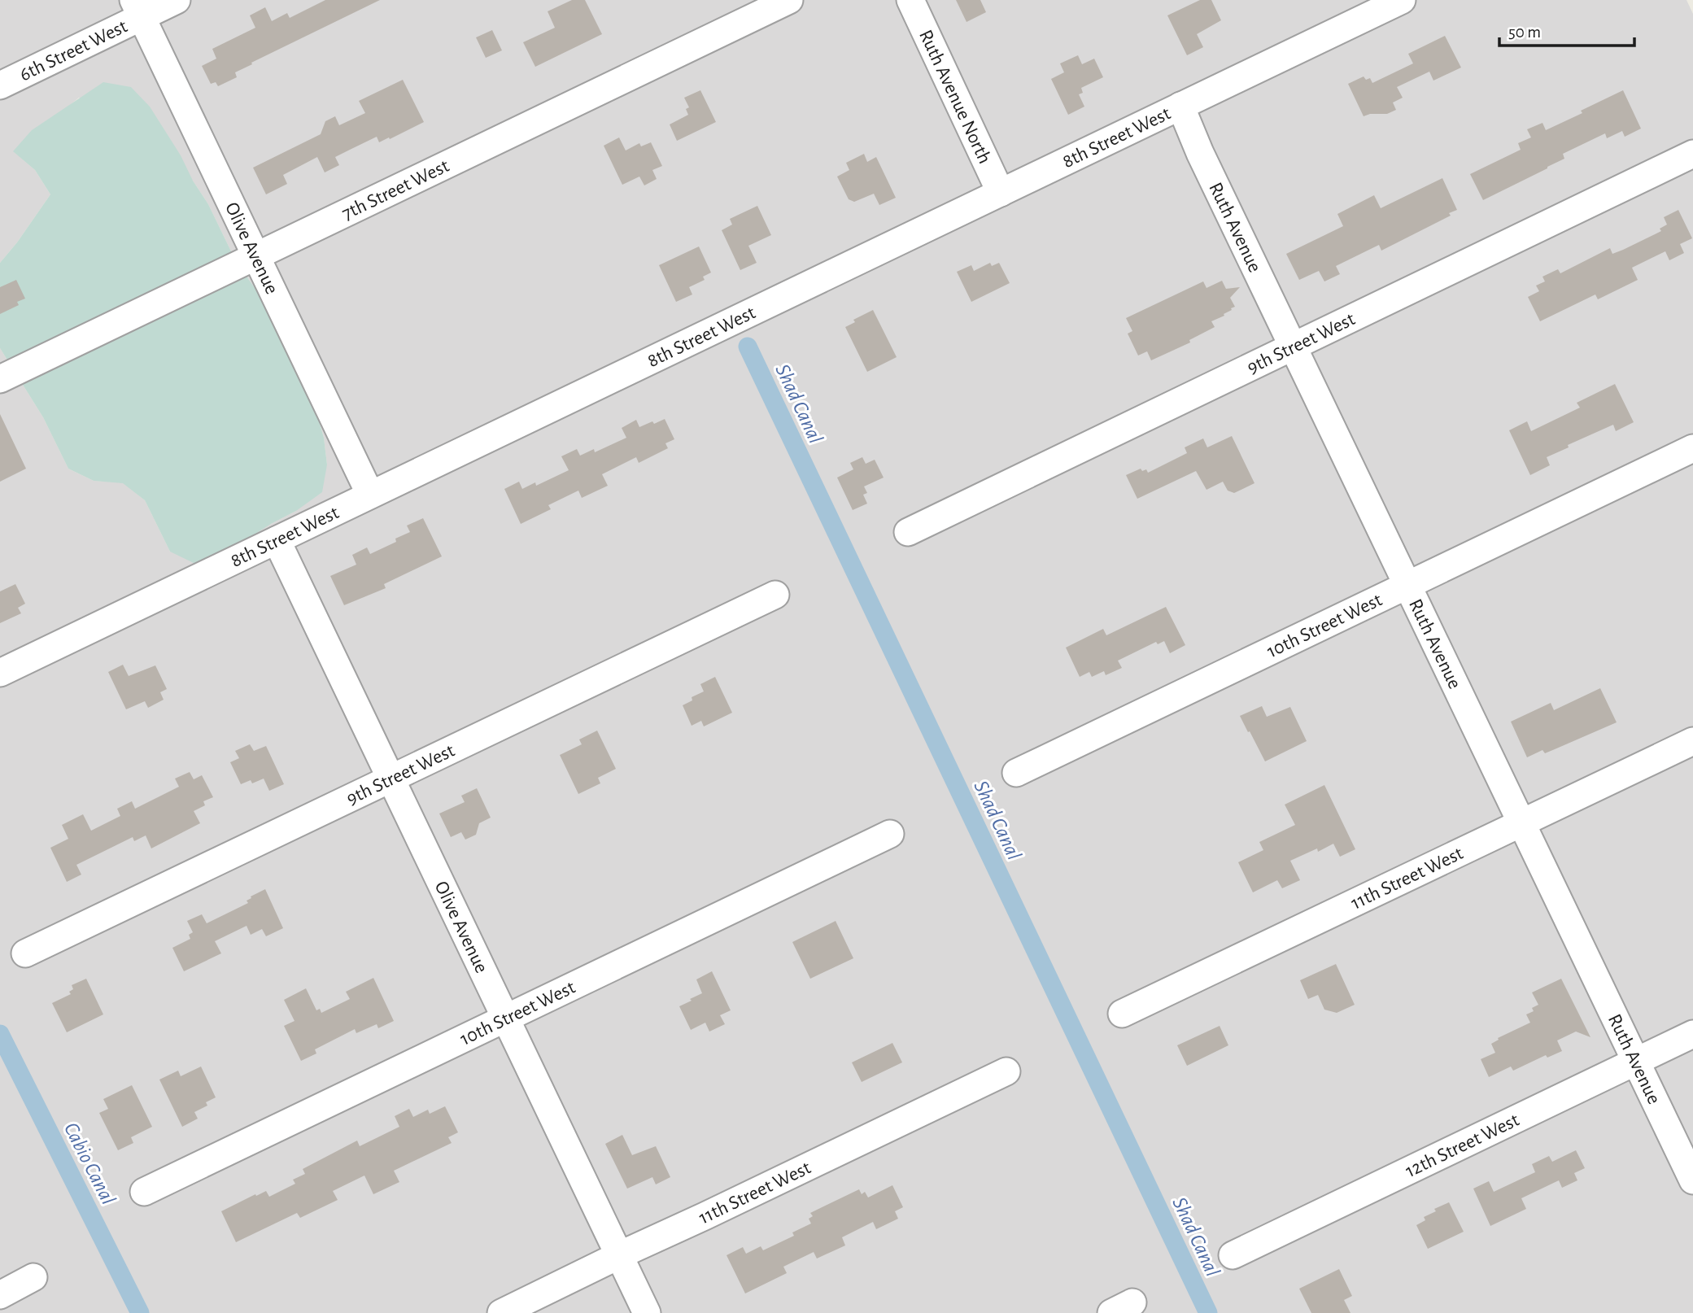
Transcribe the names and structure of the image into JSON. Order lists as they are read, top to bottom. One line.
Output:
{"streets":{"street":["6th Street West","Ruth Avenue North","8th Street West","7th Street West","Ruth Avenue","Olive Avenue","9th Street West","10th Street West","11th Street West","12th Street West"]},"crossings":[["6th Street West","Olive Avenue"],["Ruth Avenue North","8th Street West"],["8th Street West","Ruth Avenue"],["8th Street West","Olive Avenue"],["7th Street West","Olive Avenue"],["Ruth Avenue","9th Street West"],["Ruth Avenue","10th Street West"],["Ruth Avenue","11th Street West"],["Ruth Avenue","12th Street West"],["Olive Avenue","9th Street West"],["Olive Avenue","10th Street West"],["Olive Avenue","11th Street West"]],"water":["Shad Canal","Cabio Canal"],"scale_bar":"50 m"}
